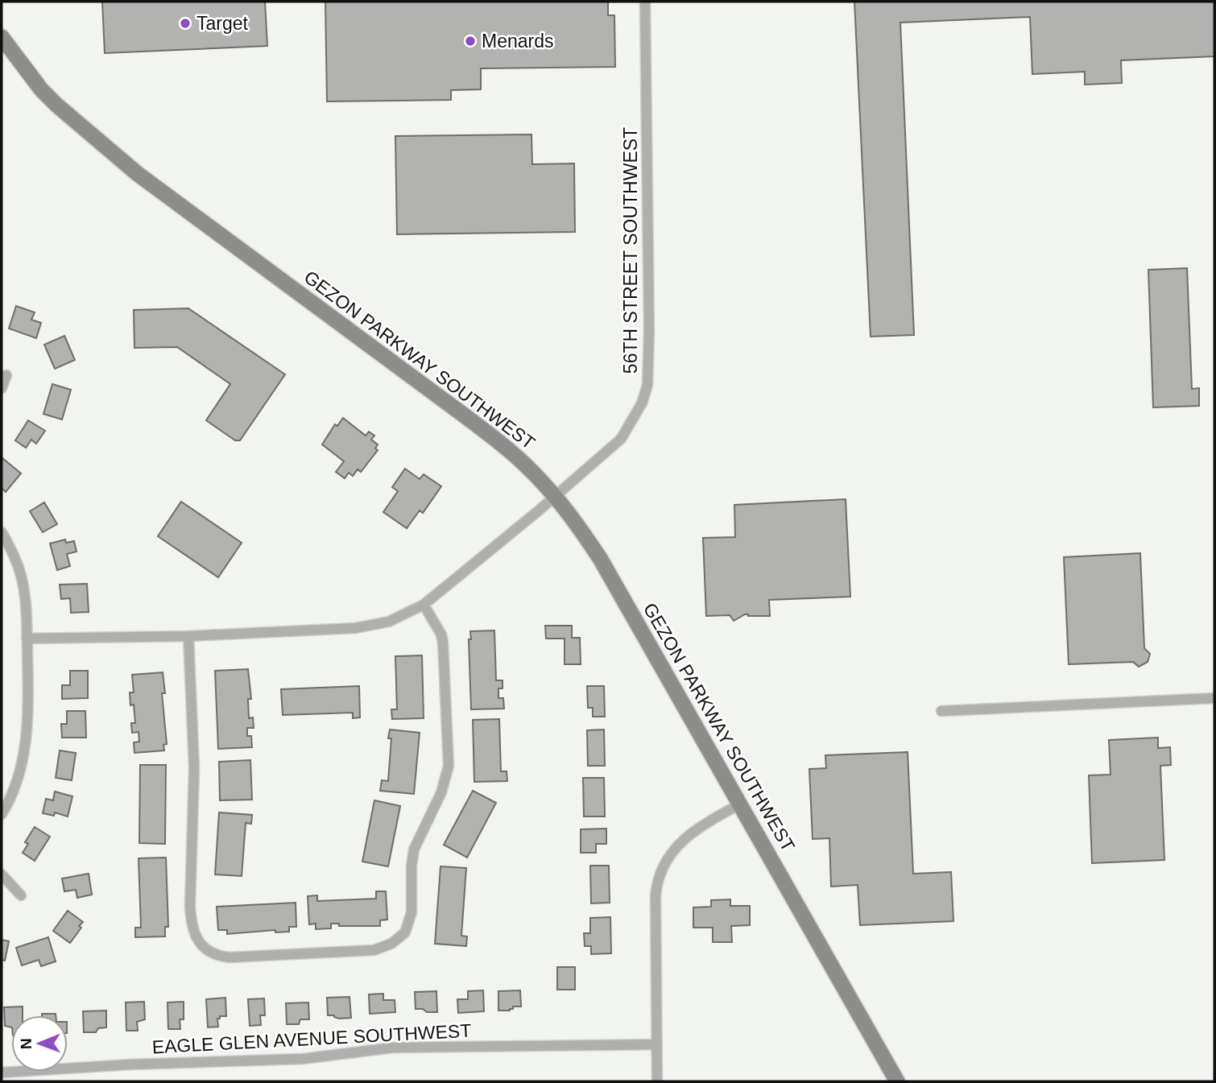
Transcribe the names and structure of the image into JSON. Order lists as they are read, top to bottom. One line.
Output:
{"streets":{"main road":["GEZON PARKWAY SOUTHWEST"],"street":["56TH STREET SOUTHWEST","EAGLE GLEN AVENUE SOUTHWEST"]},"crossings":[["56TH STREET SOUTHWEST","GEZON PARKWAY SOUTHWEST"]],"places":["Target","Menards"],"north":"left"}
